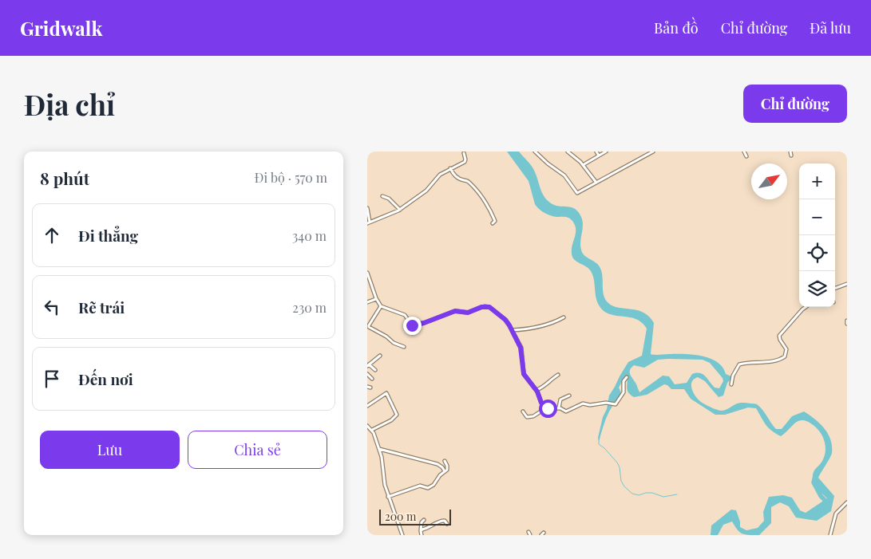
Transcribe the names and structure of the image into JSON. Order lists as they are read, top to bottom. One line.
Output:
{"scale_bar":"200 m","north":"top right","page":{"header":"Gridwalk","nav":["Bản đồ","Chỉ đường","Đã lưu"],"buttons":["Chỉ đường",["Lưu","Chia sẻ"]],"title":"Địa chỉ","heading":["8 phút","Đi bộ · 570 m"],"map_buttons":["+","−"],"list":[["Đi thẳng","340 m"],["Rẽ trái","230 m"],"Đến nơi"],"scale":"200 m"}}
